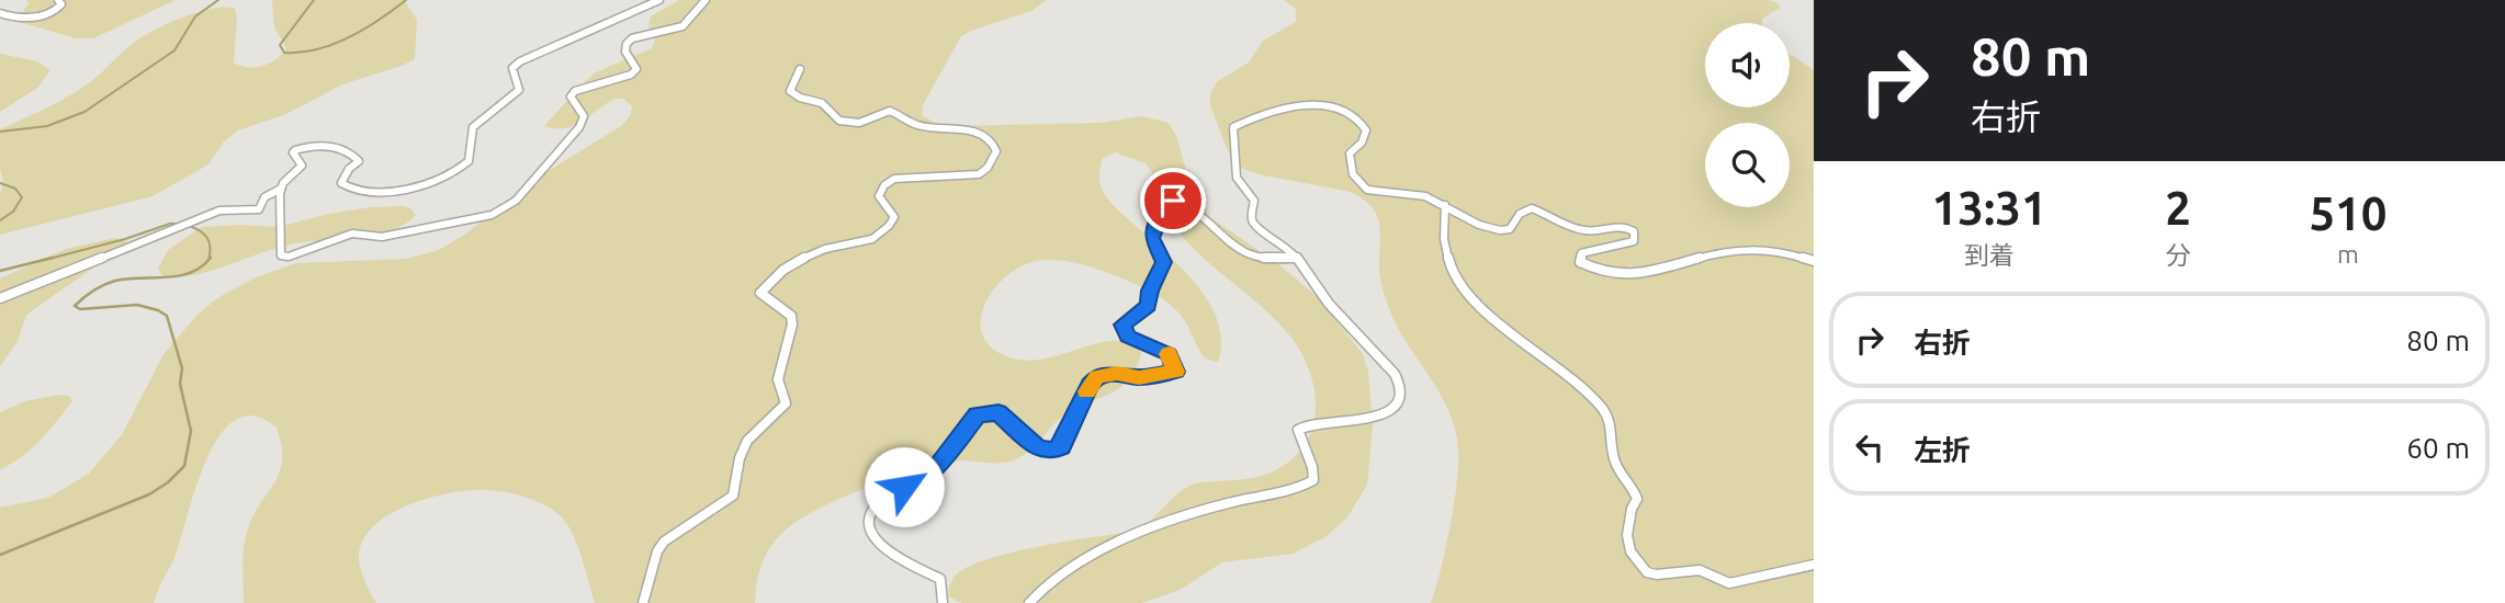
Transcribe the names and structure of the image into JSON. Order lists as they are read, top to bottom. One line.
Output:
{"page":{"turn":["80 m","右折"],"eta":["13:31","到着","2","分","510","m"],"list":[{"name":"右折","value":"80 m"},{"name":"左折","value":"60 m"}]}}
